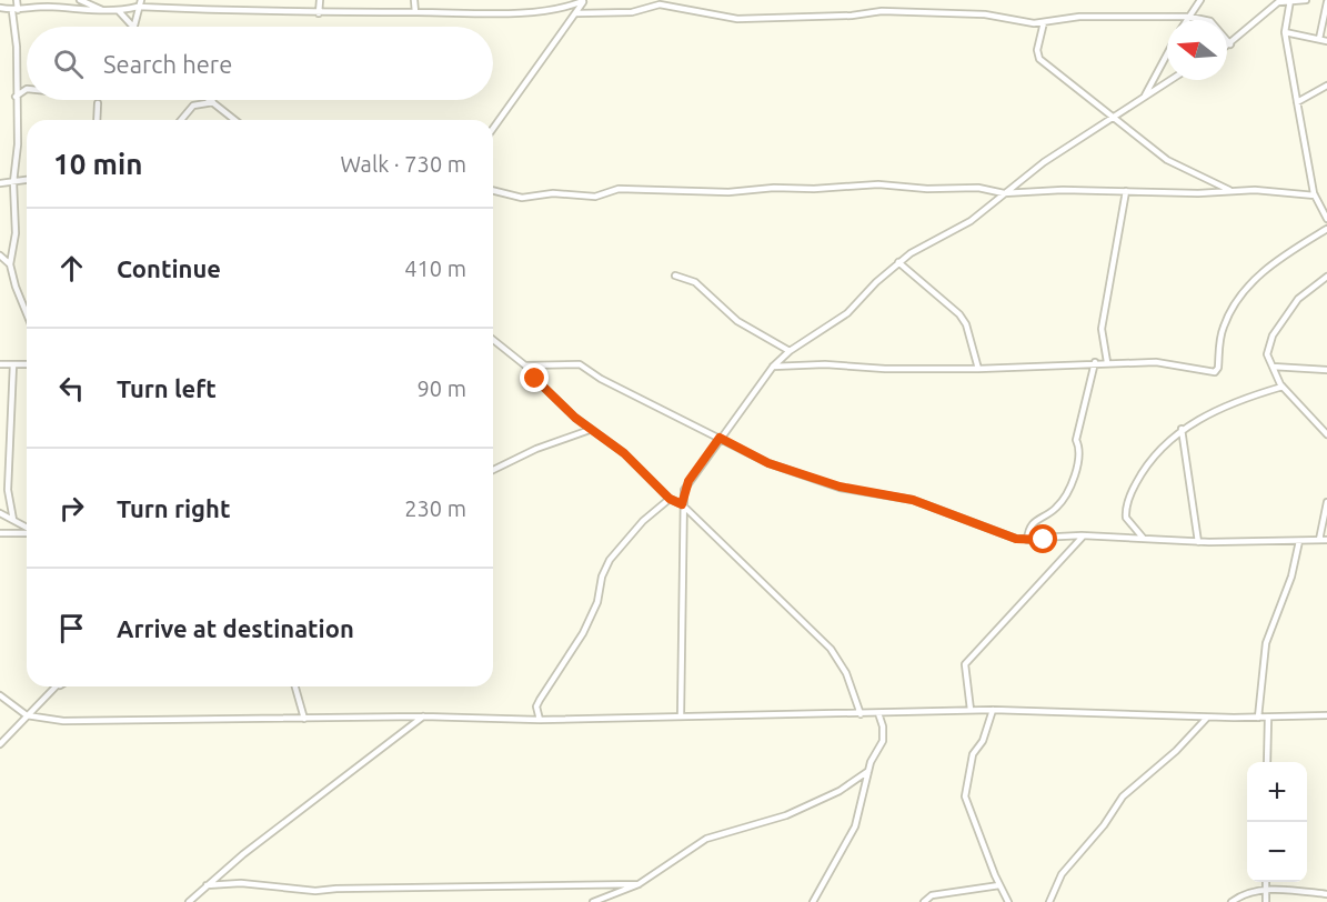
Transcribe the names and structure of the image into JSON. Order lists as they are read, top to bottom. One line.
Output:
{"north":"left","page":{"search":"Search here","heading":["10 min","Walk · 730 m"],"list":[["Continue","410 m"],["Turn left","90 m"],["Turn right","230 m"],"Arrive at destination"],"map_buttons":["+","−"]}}
